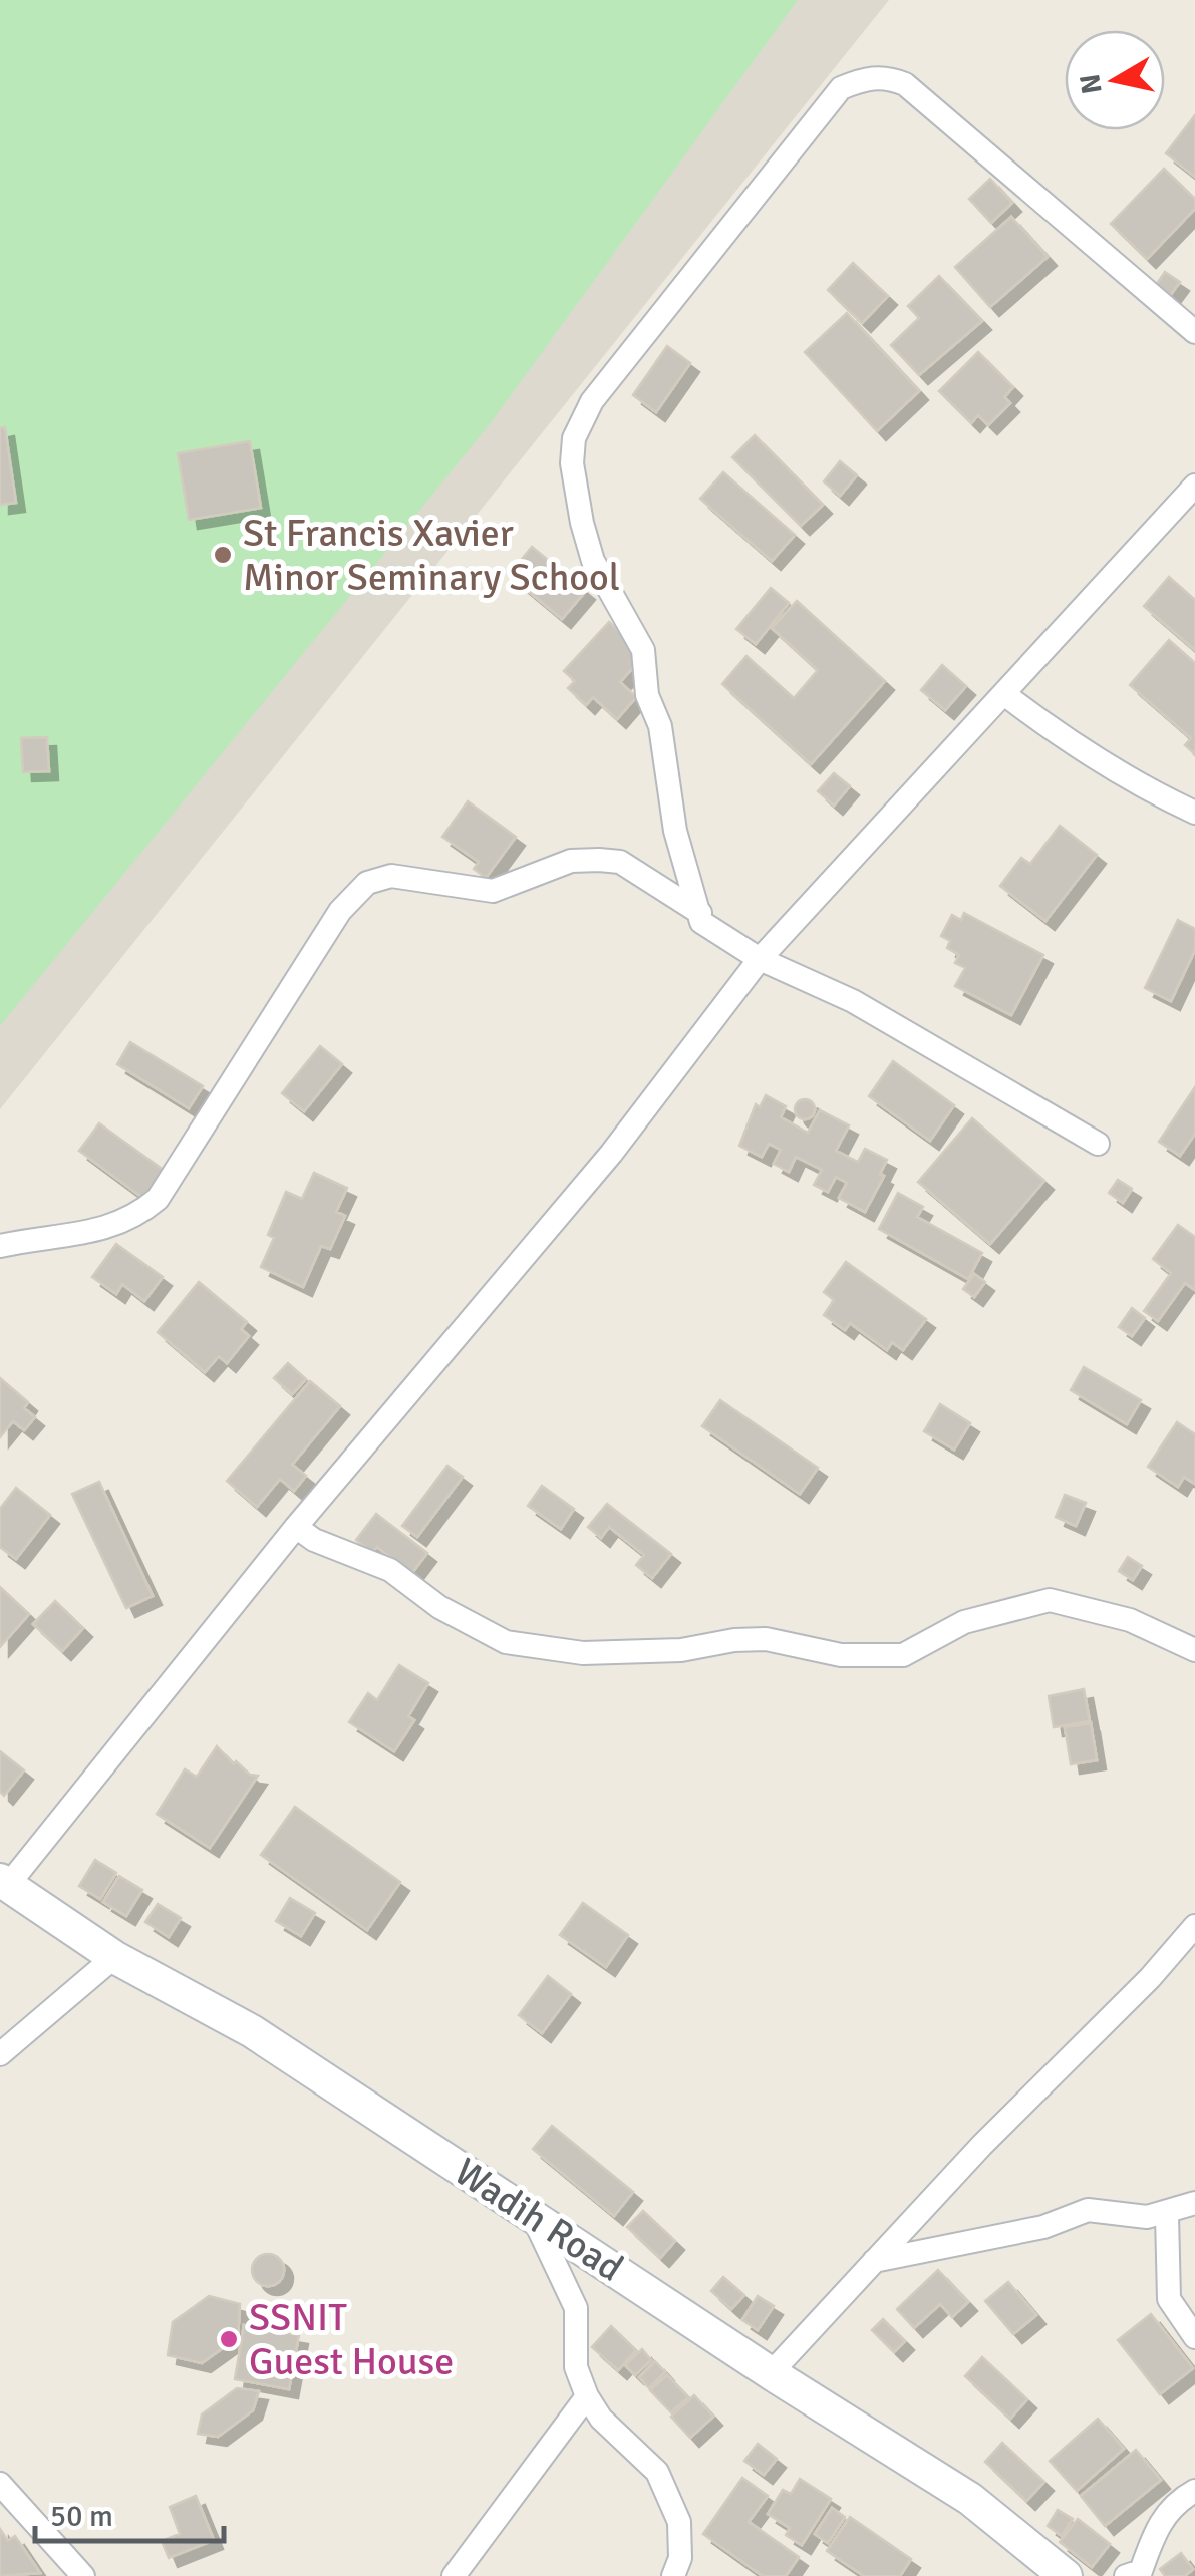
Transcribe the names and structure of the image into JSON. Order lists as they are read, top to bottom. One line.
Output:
{"streets":{"street":["Wadih Road"]},"places":["St Francis Xavier Minor Seminary School","SSNIT Guest House"],"scale_bar":"50 m","north":"left"}
